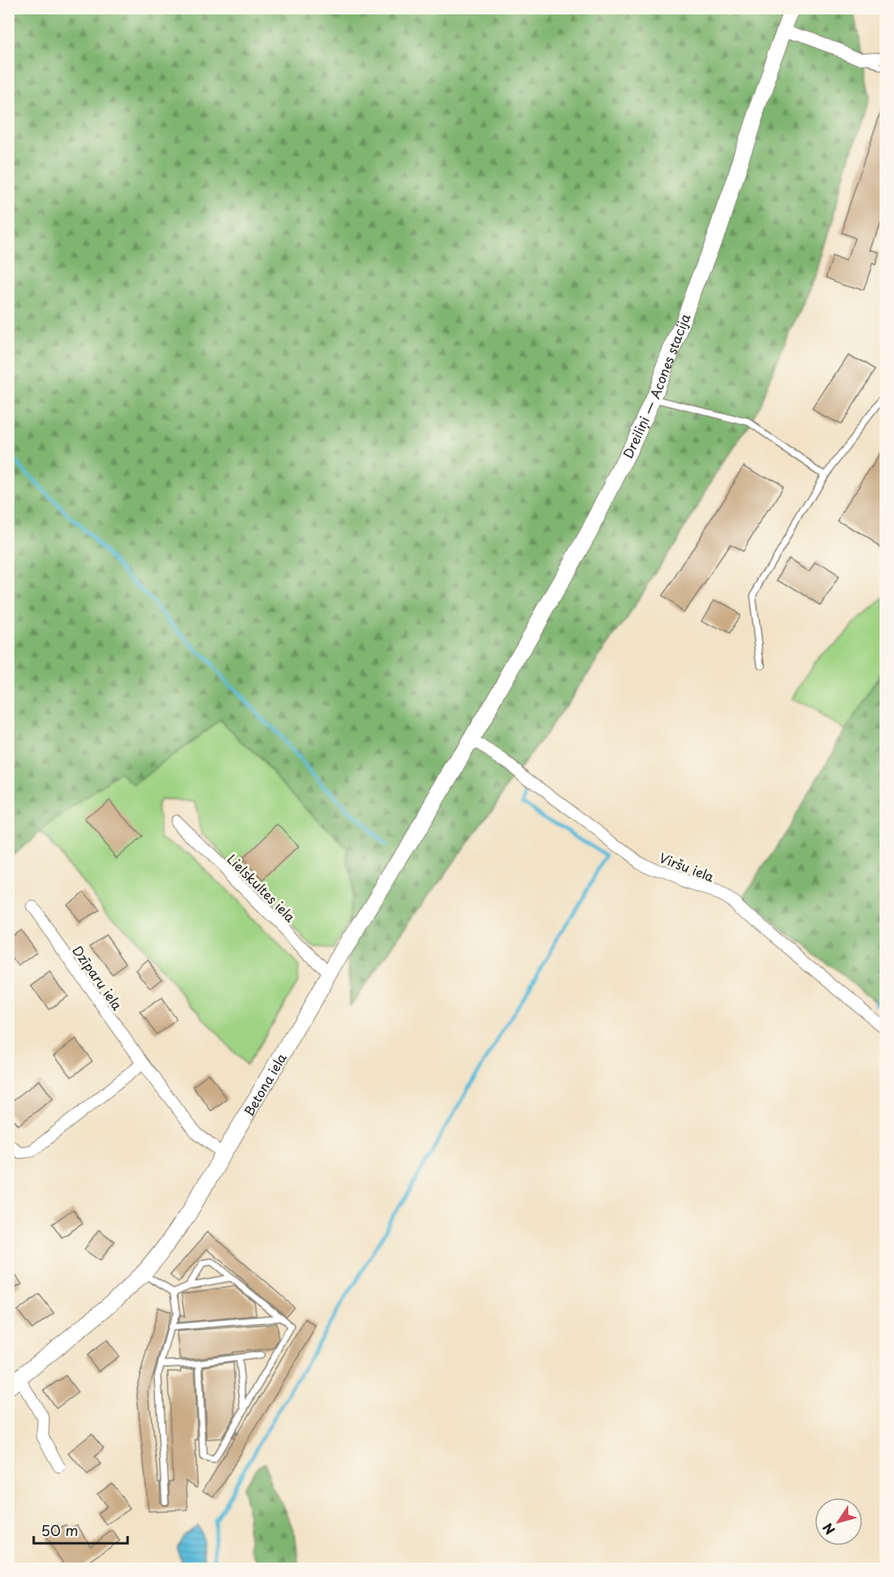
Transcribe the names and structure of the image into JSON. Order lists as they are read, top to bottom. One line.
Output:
{"streets":{"main road":["Dreiliņi — Acones stacija","Betona iela"],"street":["Viršu iela","Lielskultes iela","Dzīparu iela"]},"crossings":[["Dreiliņi — Acones stacija","Viršu iela"],["Dreiliņi — Acones stacija","Betona iela"],["Viršu iela","Betona iela"],["Lielskultes iela","Betona iela"],["Dzīparu iela","Betona iela"]],"scale_bar":"50 m","north":"bottom left"}
